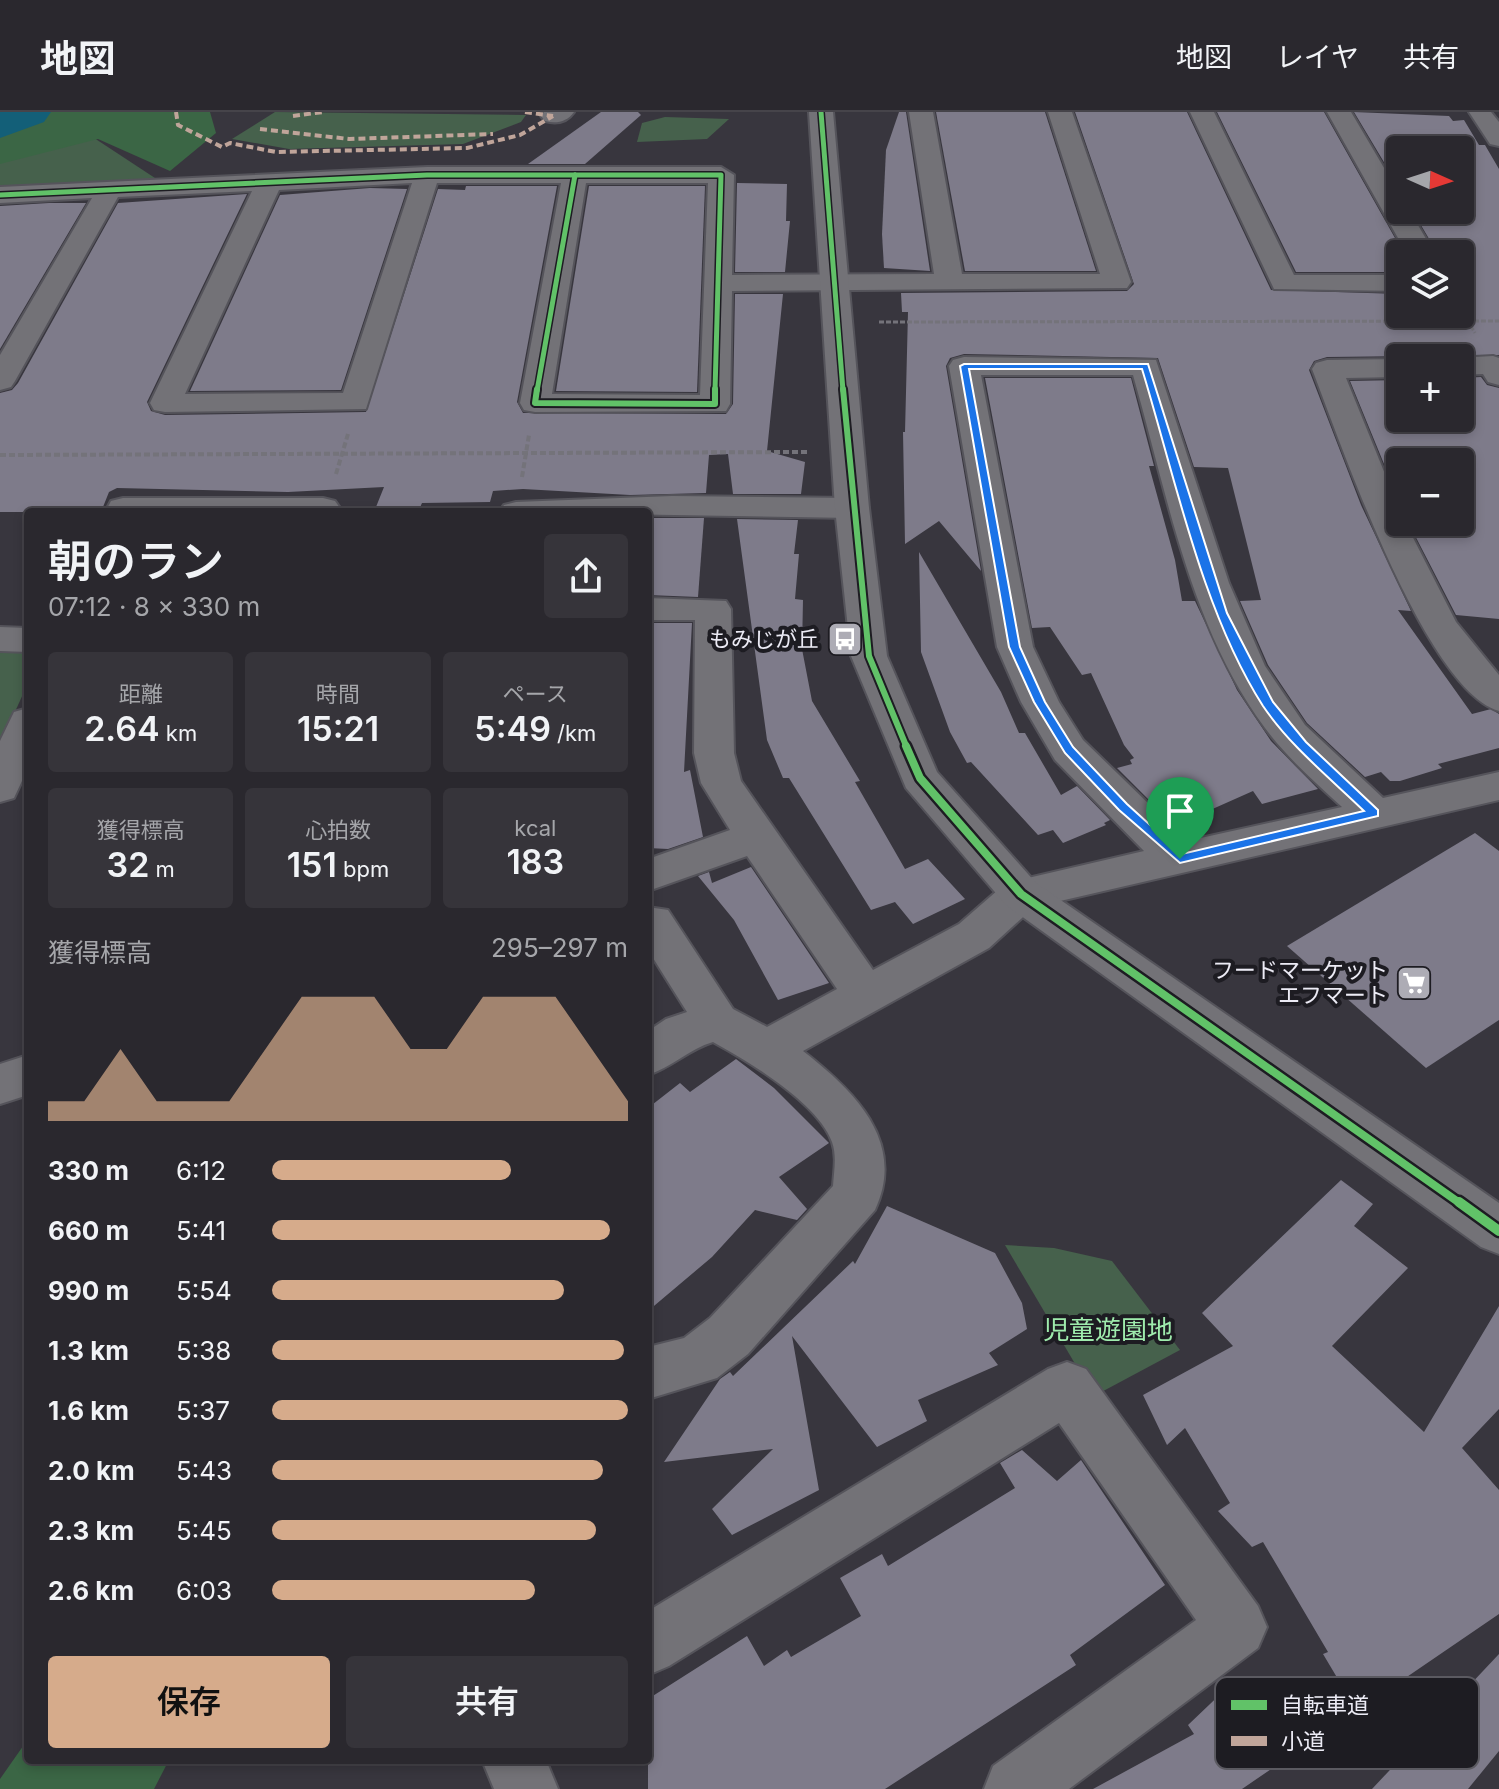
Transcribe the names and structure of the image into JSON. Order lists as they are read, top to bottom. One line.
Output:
{"parks":["児童遊園地"],"places":{"bus stop":["もみじが丘"],"supermarket":["フードマーケット エフマート"]},"legend":["自転車道","小道"],"north":"right","page":{"header":"地図","nav":["地図","レイヤ","共有"],"map_buttons":["+","−"],"heading":["朝のラン","07:12 · 8 × 330 m"],"stats":[["距離","2.64 km"],["時間","15:21"],["ペース","5:49 /km"],["獲得標高","32 m"],["心拍数","151 bpm"],["kcal","183"]],"chart":["獲得標高","295–297 m"],"list":[{"name":"330 m","note":"6:12"},{"name":"660 m","note":"5:41"},{"name":"990 m","note":"5:54"},{"name":"1.3 km","note":"5:38"},{"name":"1.6 km","note":"5:37"},{"name":"2.0 km","note":"5:43"},{"name":"2.3 km","note":"5:45"},{"name":"2.6 km","note":"6:03"}],"buttons":["保存","共有"]}}
